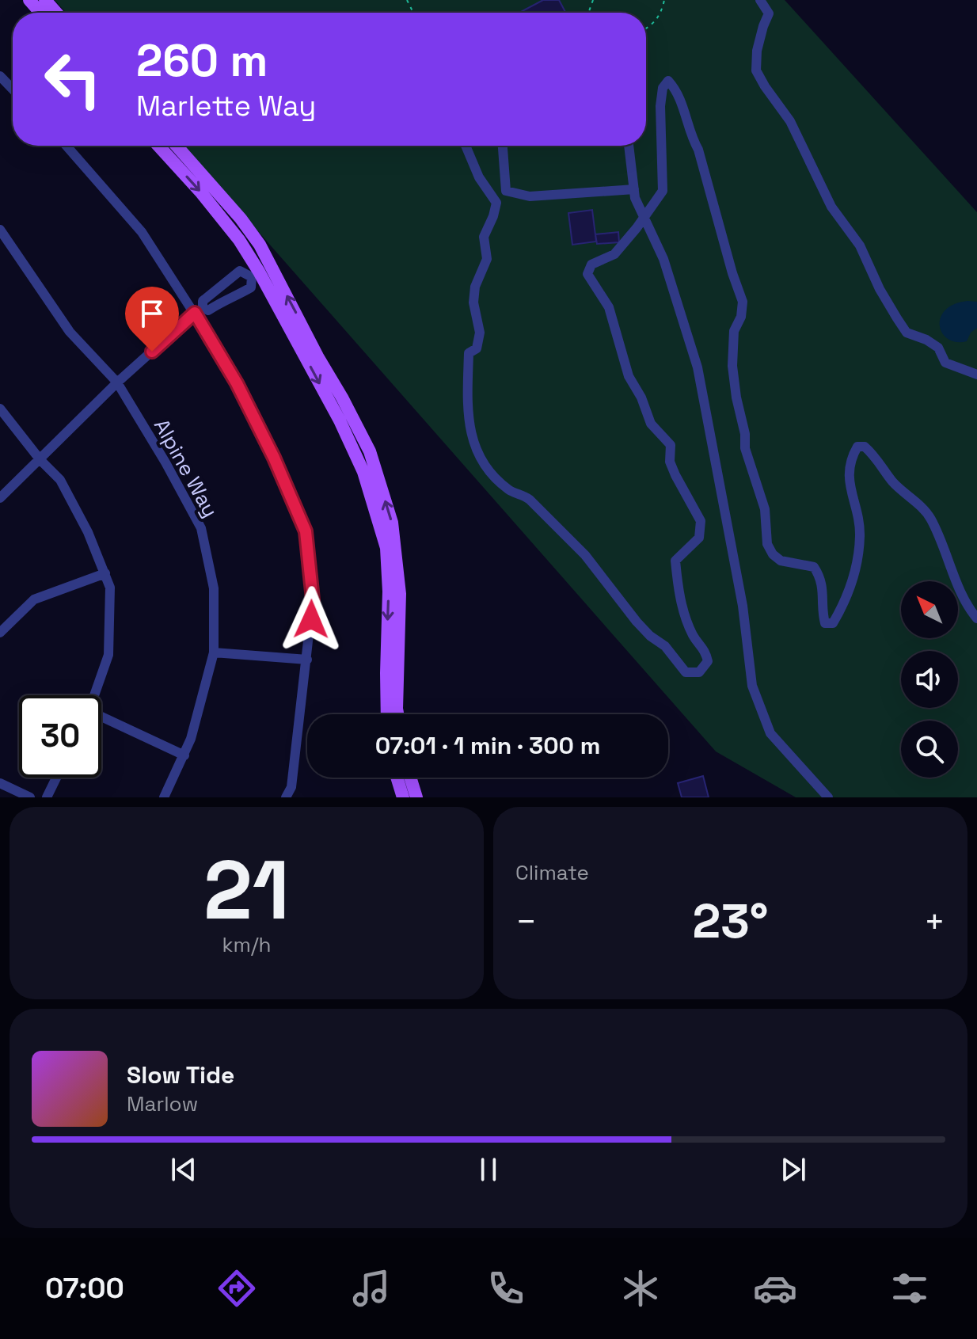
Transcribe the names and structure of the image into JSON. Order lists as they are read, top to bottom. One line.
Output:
{"streets":{"street":["Alpine Way"]},"north":"top left","page":{"turn":["260 m","Marlette Way"],"limit":"30","trip":"07:01 · 1 min · 300 m","tile":[["21","km/h"],"Climate"],"heat":["−","23°","+"],"song":["Slow Tide","Marlow"],"tabs":"07:00"}}
